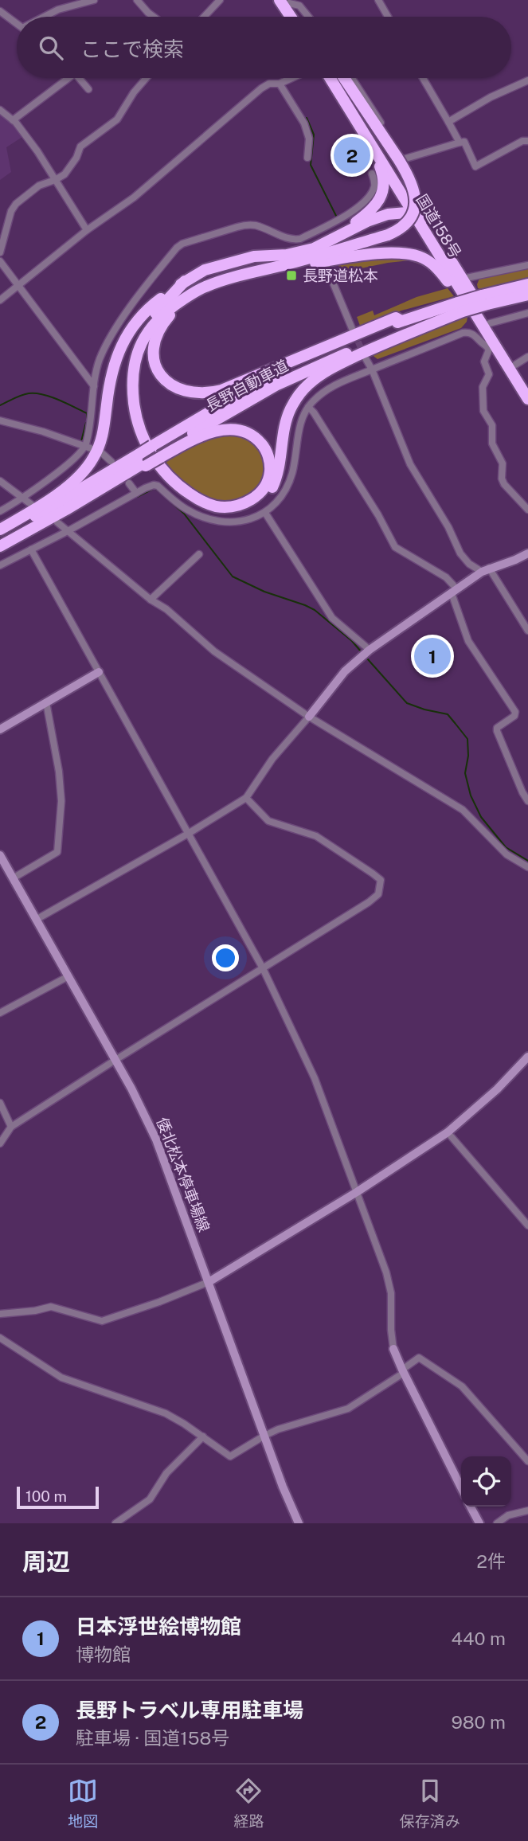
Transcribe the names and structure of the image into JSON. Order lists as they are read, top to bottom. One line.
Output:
{"streets":{"highway":["国道158号","長野自動車道"],"street":["倭北松本停車場線"]},"places":{"transit":["長野道松本"]},"scale_bar":"100 m","page":{"search":"ここで検索","pins":["2","1"],"scale":"100 m","heading":["周辺","2件"],"list":[{"mark":"1","name":"日本浮世絵博物館","note":"博物館","value":"440 m"},{"mark":"2","name":"長野トラベル専用駐車場","note":"駐車場 · 国道158号","value":"980 m"}],"nav":["地図","経路","保存済み"]}}
